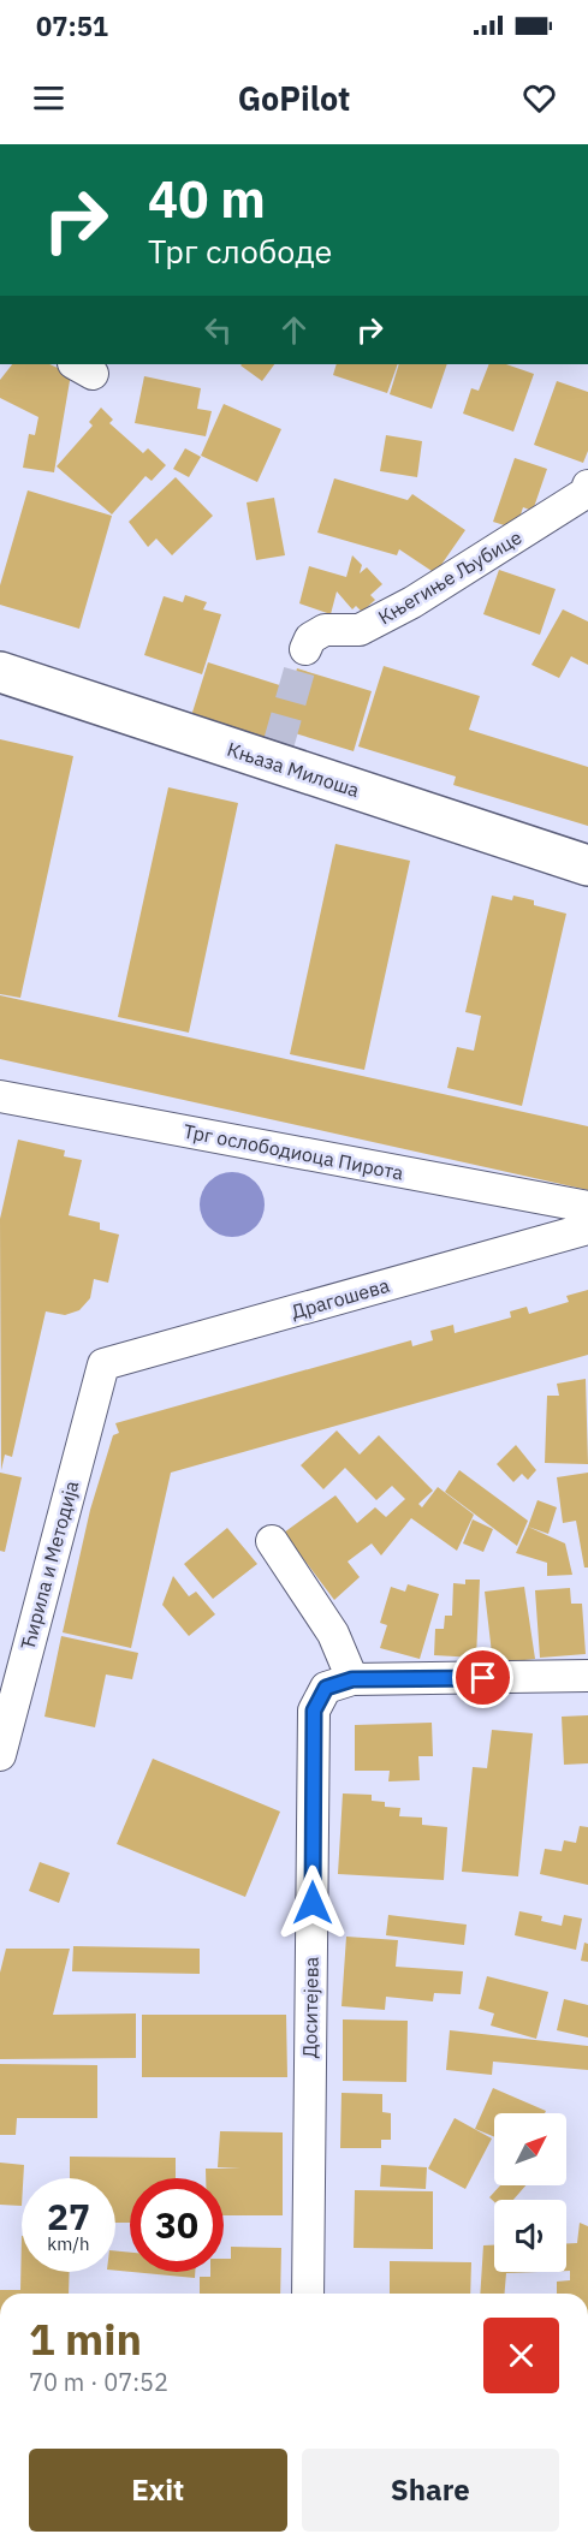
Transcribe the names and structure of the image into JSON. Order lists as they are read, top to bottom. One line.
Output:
{"streets":{"main road":["Књаза Милоша"],"street":["Књегиње Љубице","Трг ослободиоца Пирота","Драгошева","Ћирила и Методија","Доситејева"]},"crossings":[["Драгошева","Ћирила и Методија"]],"north":"top right","page":{"status":"07:51","header":"GoPilot","turn":["40 m","Трг слободе"],"speed":"27 km/h","limit":"30","heading":["1 min","70 m · 07:52"],"buttons":["Exit","Share"]}}
